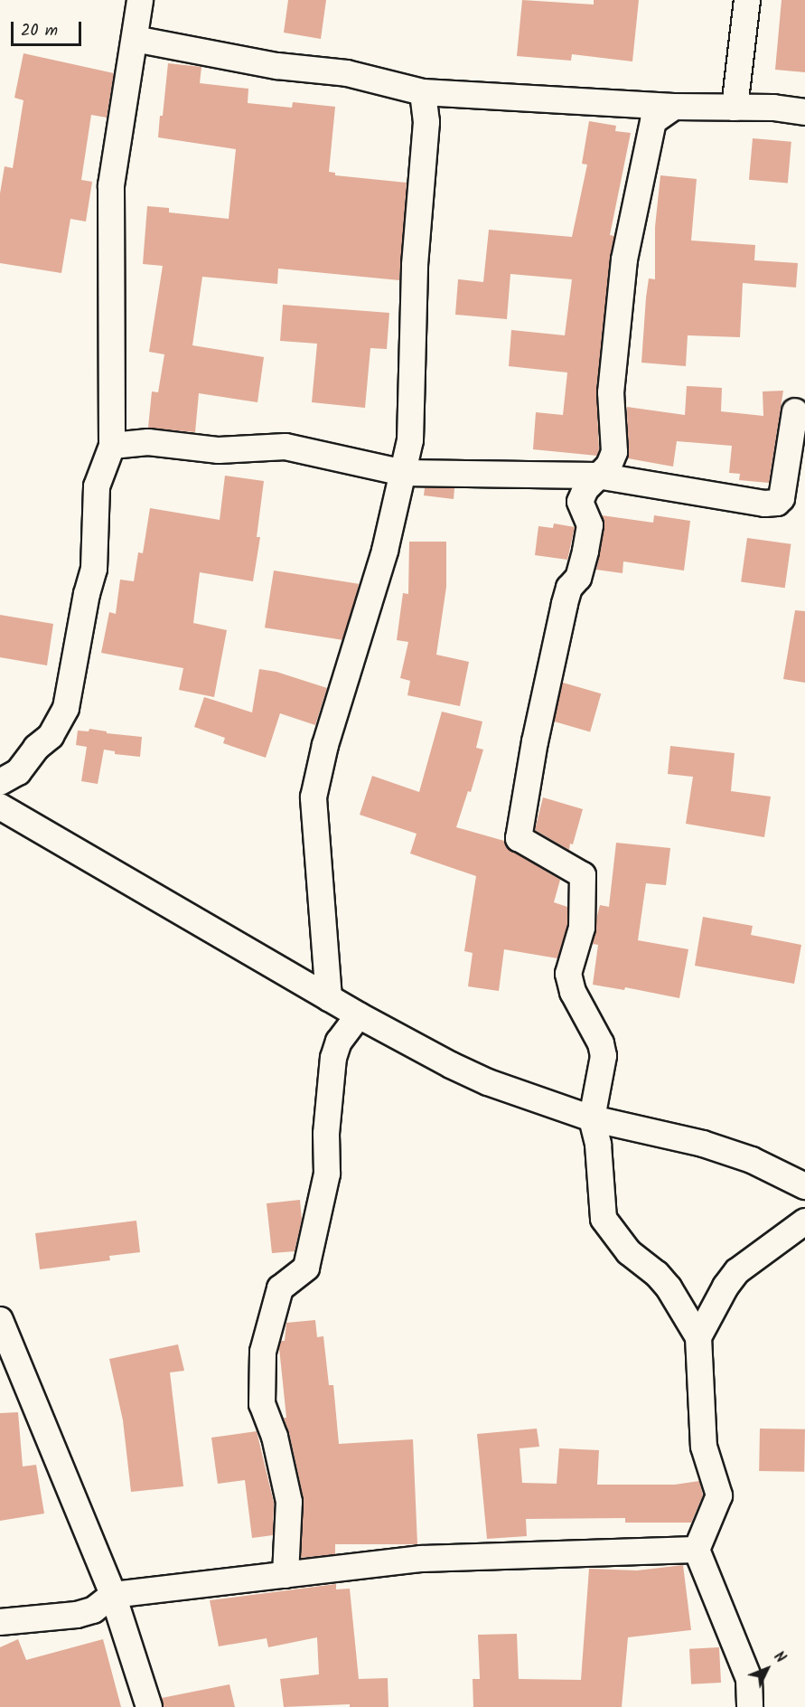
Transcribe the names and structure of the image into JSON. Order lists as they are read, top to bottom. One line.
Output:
{"scale_bar":"20 m","north":"top right"}
